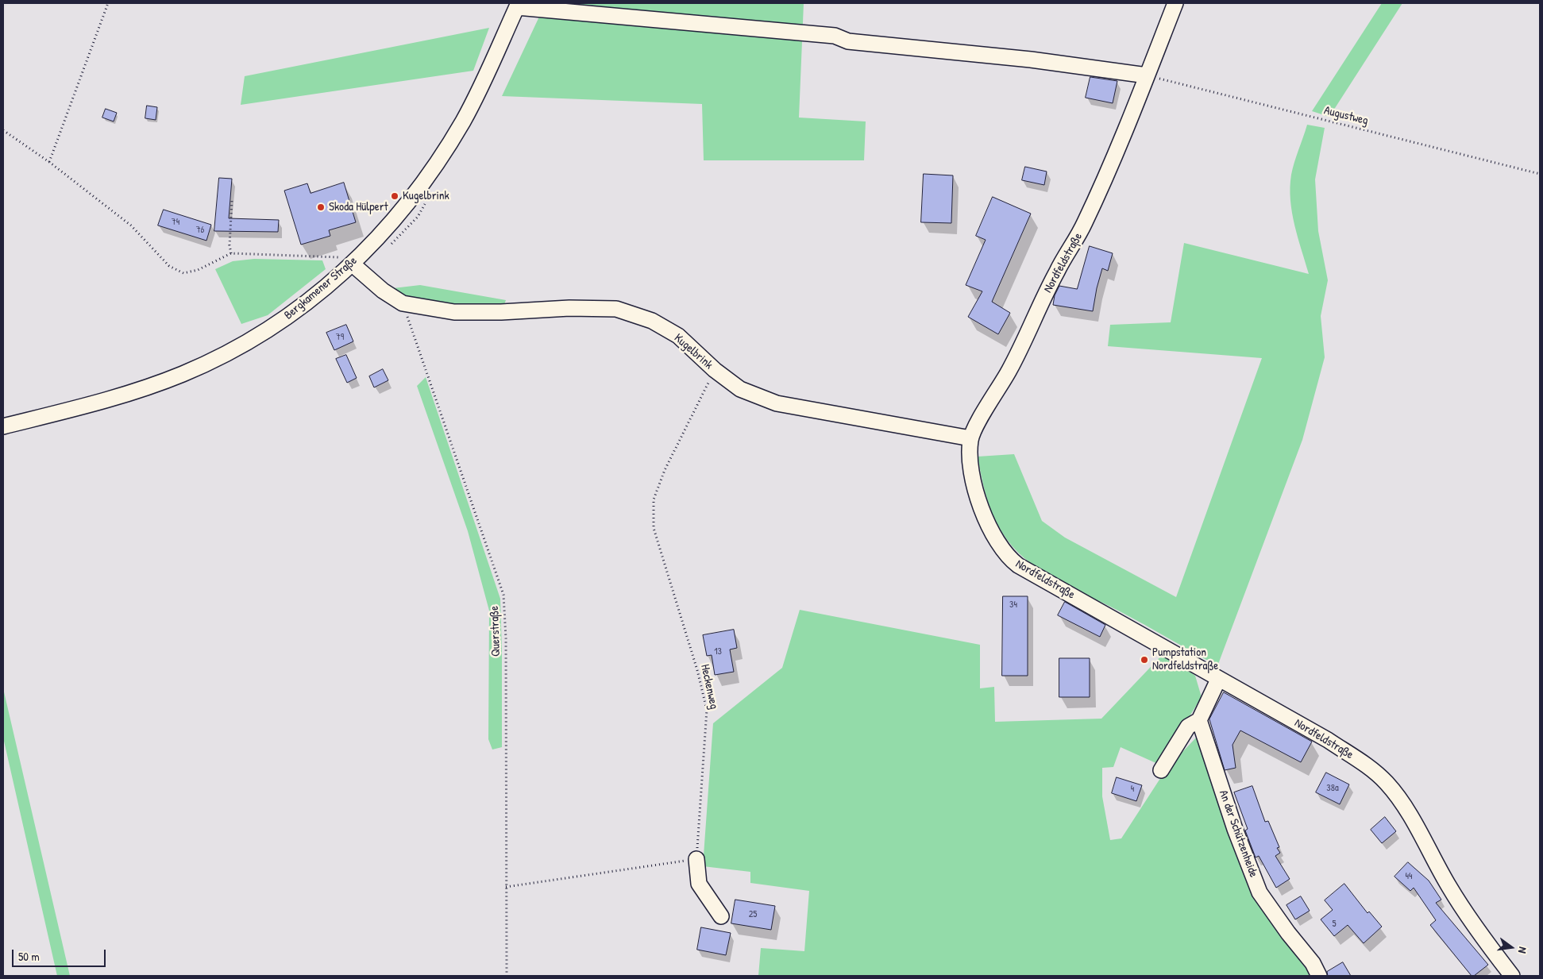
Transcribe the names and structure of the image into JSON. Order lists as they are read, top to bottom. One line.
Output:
{"streets":{"street":["Nordfeldstraße","Bergkamener Straße","Kugelbrink","An der Schützenheide"],"path":["Augustweg","Querstraße","Heckenweg"]},"crossings":[["Augustweg","Nordfeldstraße"],["Nordfeldstraße","Kugelbrink"],["Bergkamener Straße","Kugelbrink"],["Kugelbrink","Querstraße"],["Kugelbrink","Heckenweg"]],"places":["Kugelbrink","Skoda Hülpert","Pumpstation Nordfeldstraße"],"house_numbers":["74","76","79","34","13","38a","4","44","25","5"],"scale_bar":"50 m","north":"right"}
